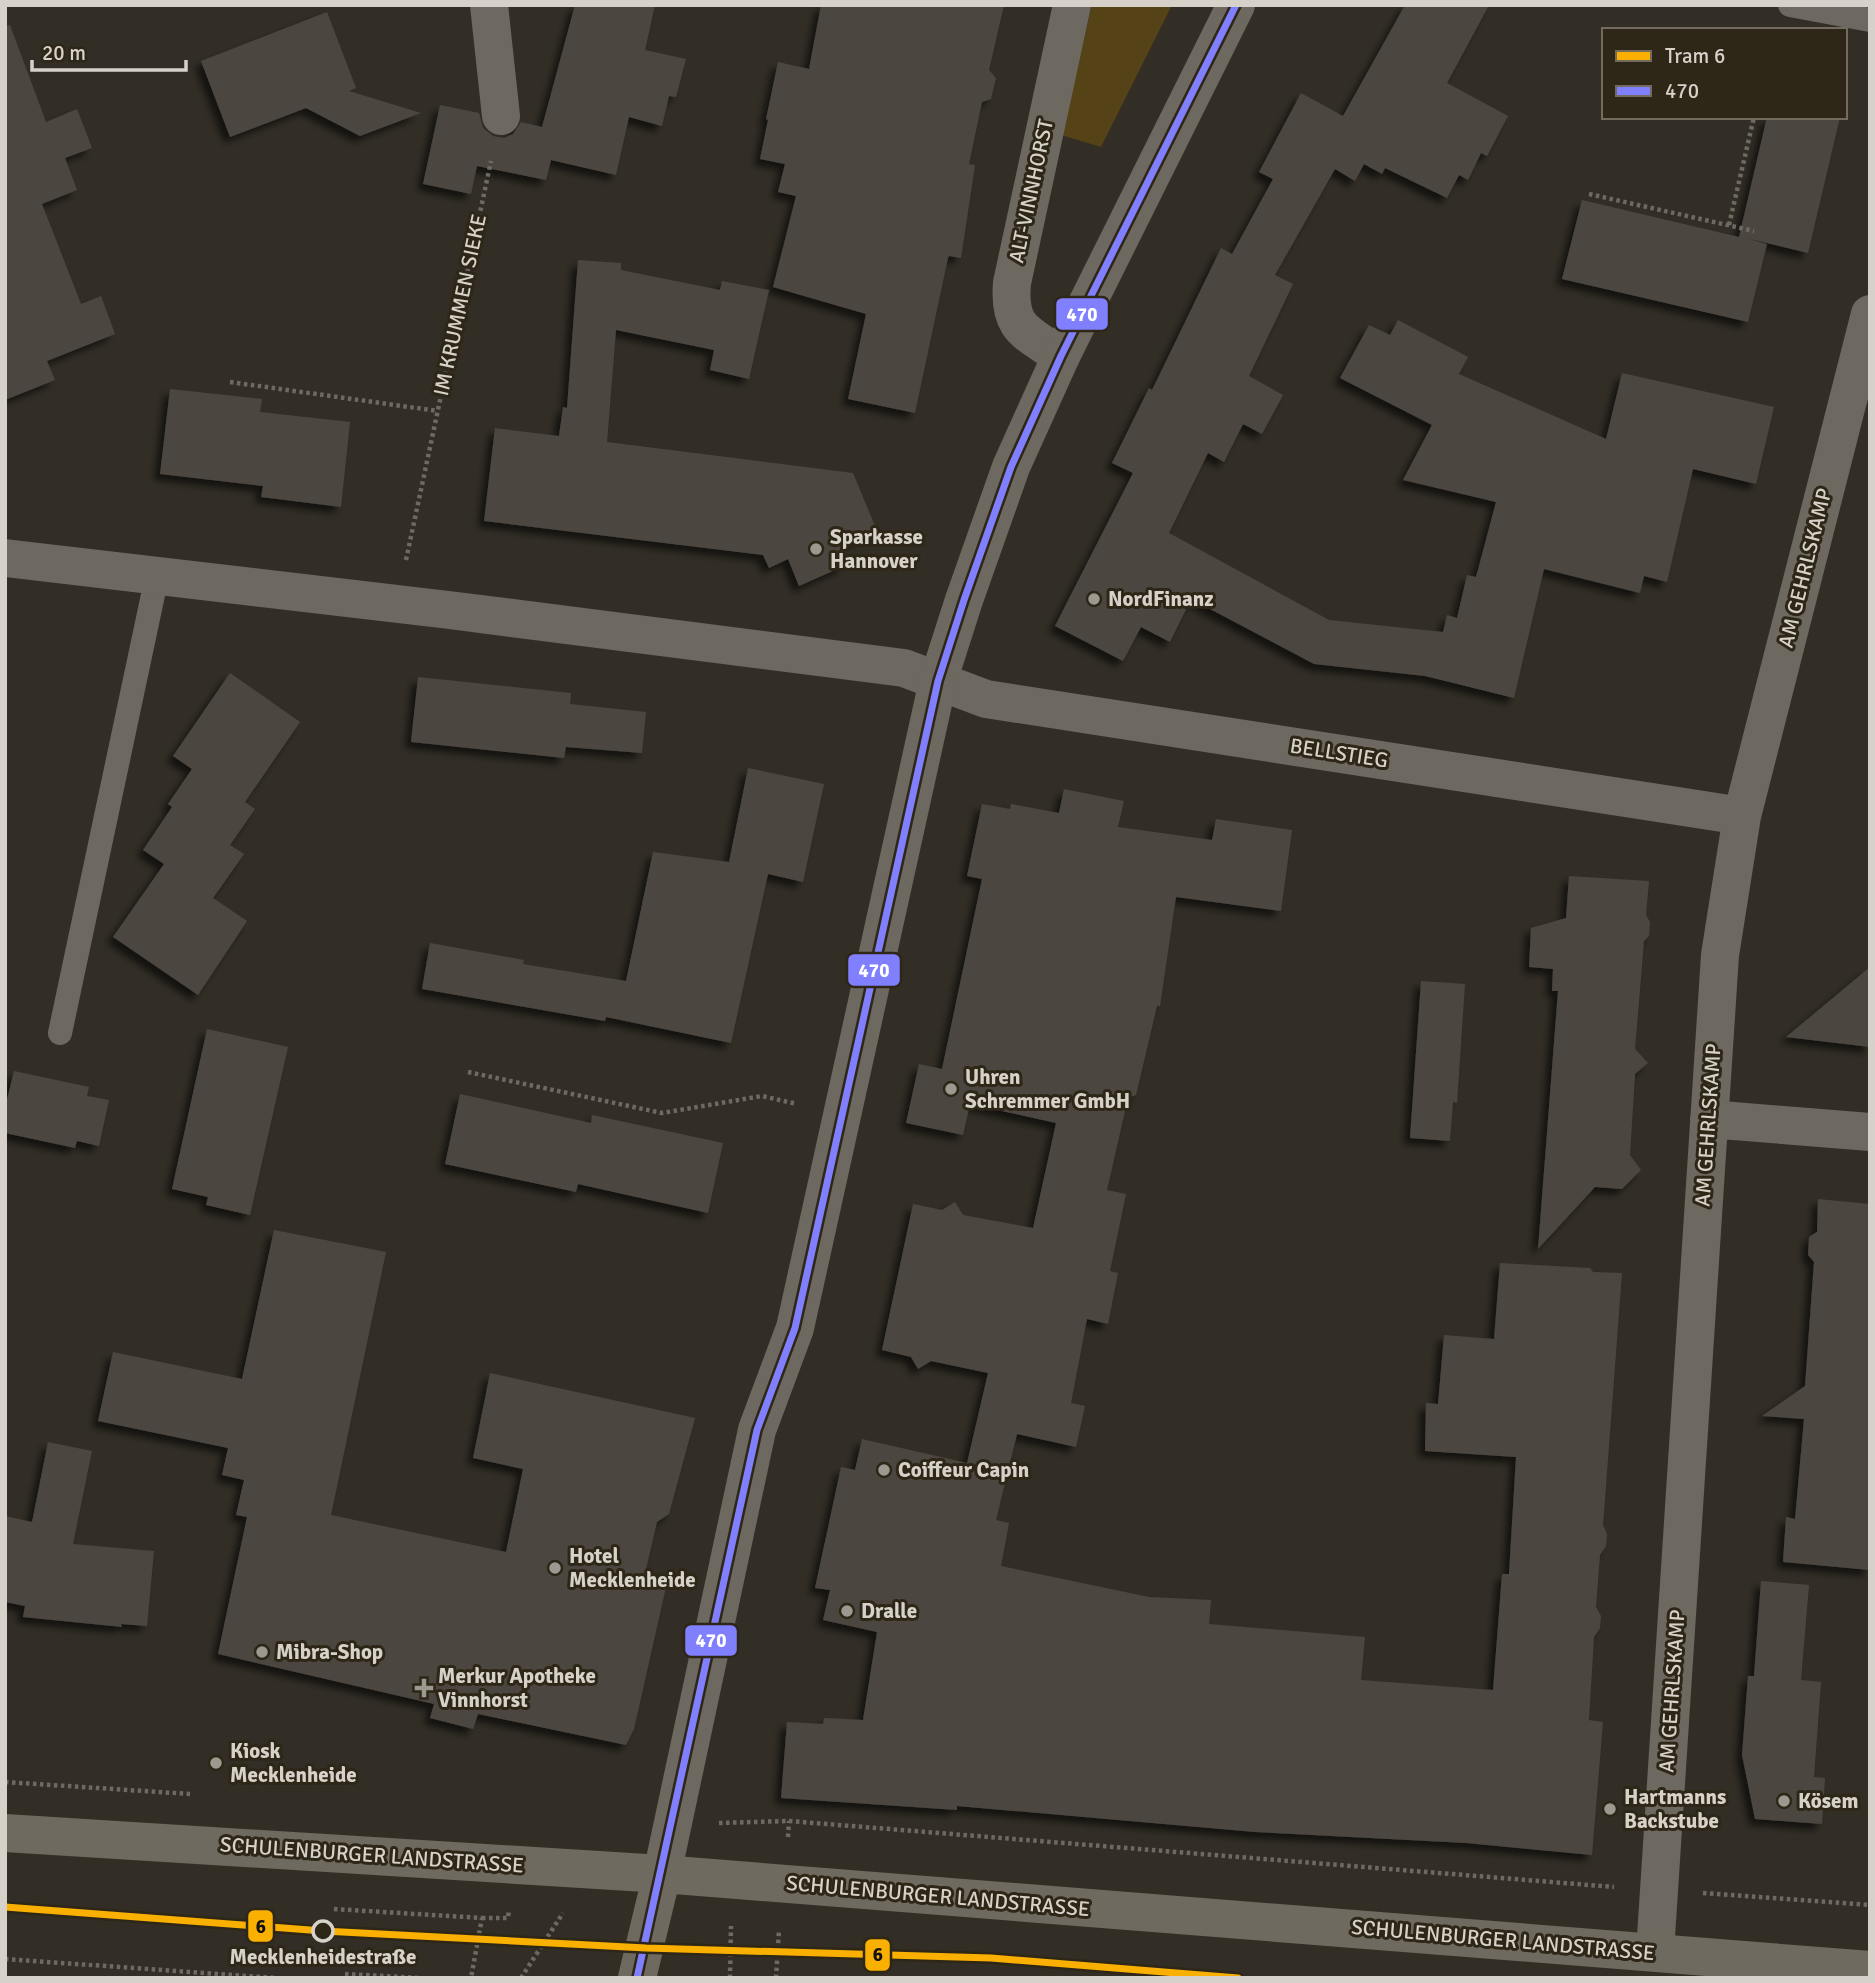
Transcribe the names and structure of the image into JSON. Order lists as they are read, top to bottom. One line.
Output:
{"streets":{"main road":["SCHULENBURGER LANDSTRASSE"],"street":["ALT-VINNHORST","AM GEHRLSKAMP","BELLSTIEG"],"path":["IM KRUMMEN SIEKE"]},"crossings":[["AM GEHRLSKAMP","BELLSTIEG"],["AM GEHRLSKAMP","SCHULENBURGER LANDSTRASSE"]],"places":{"other":["Sparkasse Hannover","NordFinanz","Uhren Schremmer GmbH","Coiffeur Capin","Hotel Mecklenheide","Dralle","Mibra-Shop","Kiosk Mecklenheide","Kösem","Hartmanns Backstube","Mecklenheidestraße"],"health":["Merkur Apotheke Vinnhorst"]},"lines":["transit line 470","tram line 6"],"legend":["Tram 6","470"],"scale_bar":"20 m"}
